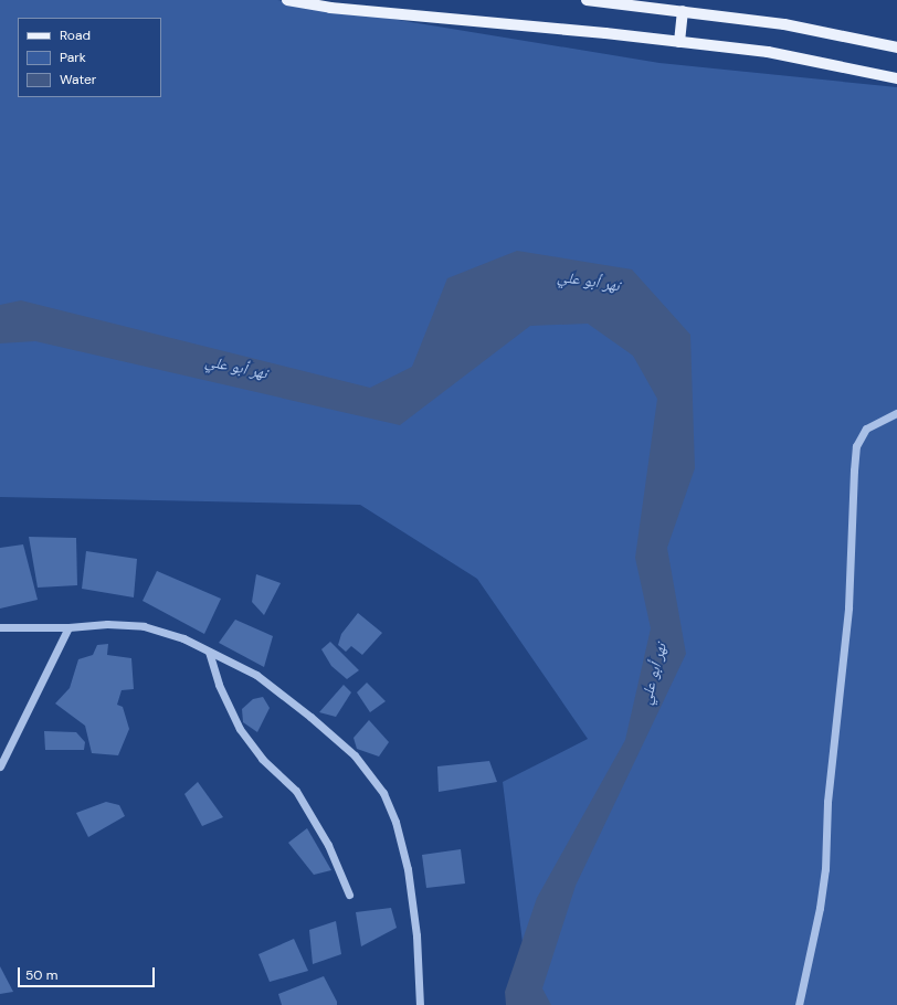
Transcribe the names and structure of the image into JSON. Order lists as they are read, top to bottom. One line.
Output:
{"water":["نهر أبو علي"],"legend":["Road","Park","Water"],"scale_bar":"50 m"}
